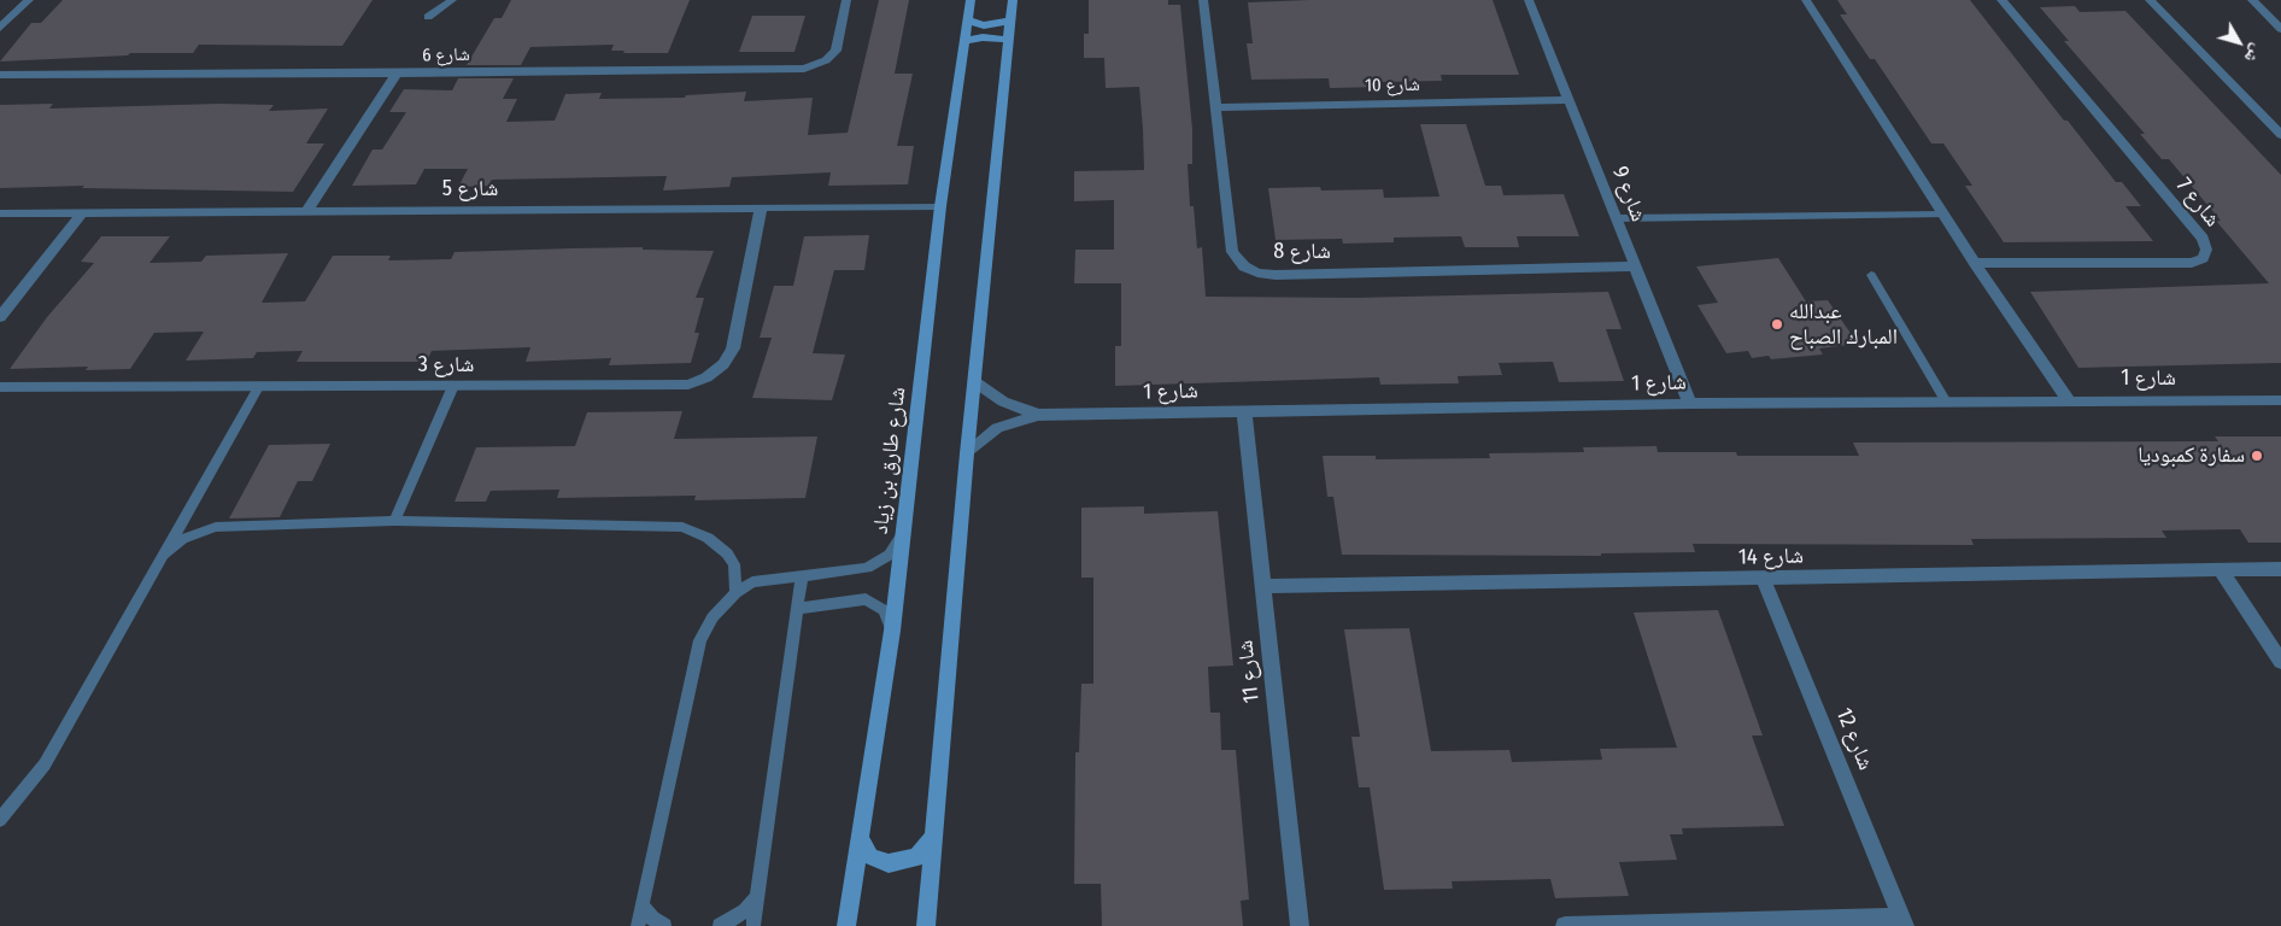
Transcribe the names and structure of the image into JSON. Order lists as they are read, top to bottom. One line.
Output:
{"streets":{"main road":["شارع طارق بن زياد"],"street":["شارع 6","شارع 10","شارع 5","شارع 9","شارع 7","شارع 8","شارع 3","شارع 1","شارع 14","شارع 11","شارع 12"]},"crossings":[["شارع 10","شارع 9"],["شارع 10","شارع 8"],["شارع 5","شارع 3"],["شارع 5","شارع طارق بن زياد"],["شارع 9","شارع 8"],["شارع 9","شارع 1"],["شارع 1","شارع 11"],["شارع 14","شارع 11"],["شارع 14","شارع 12"]],"places":["عبدالله المبارك الصباح","سفارة كمبوديا"],"north":"bottom right"}
